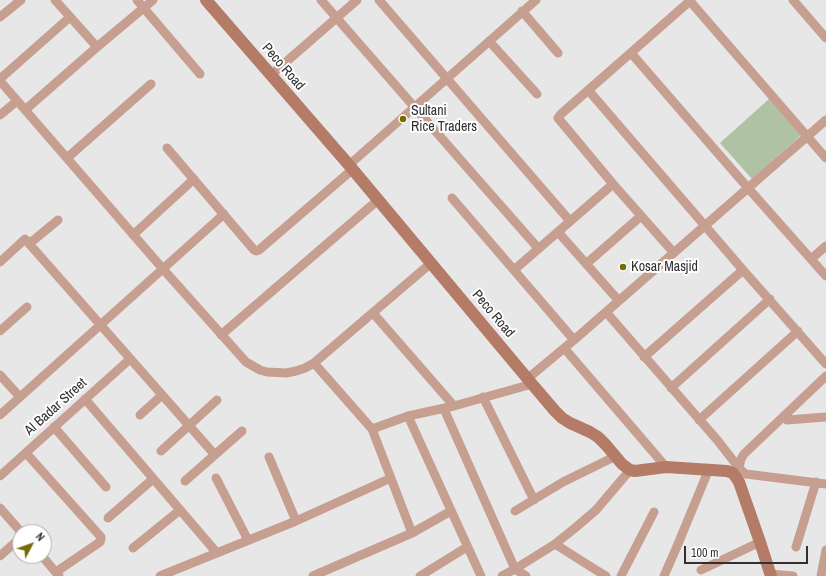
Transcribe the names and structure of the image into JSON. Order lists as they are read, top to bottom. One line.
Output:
{"streets":{"street":["Peco Road","Al Badar Street"]},"places":["Sultani Rice Traders","Kosar Masjid"],"scale_bar":"100 m","north":"top right"}
